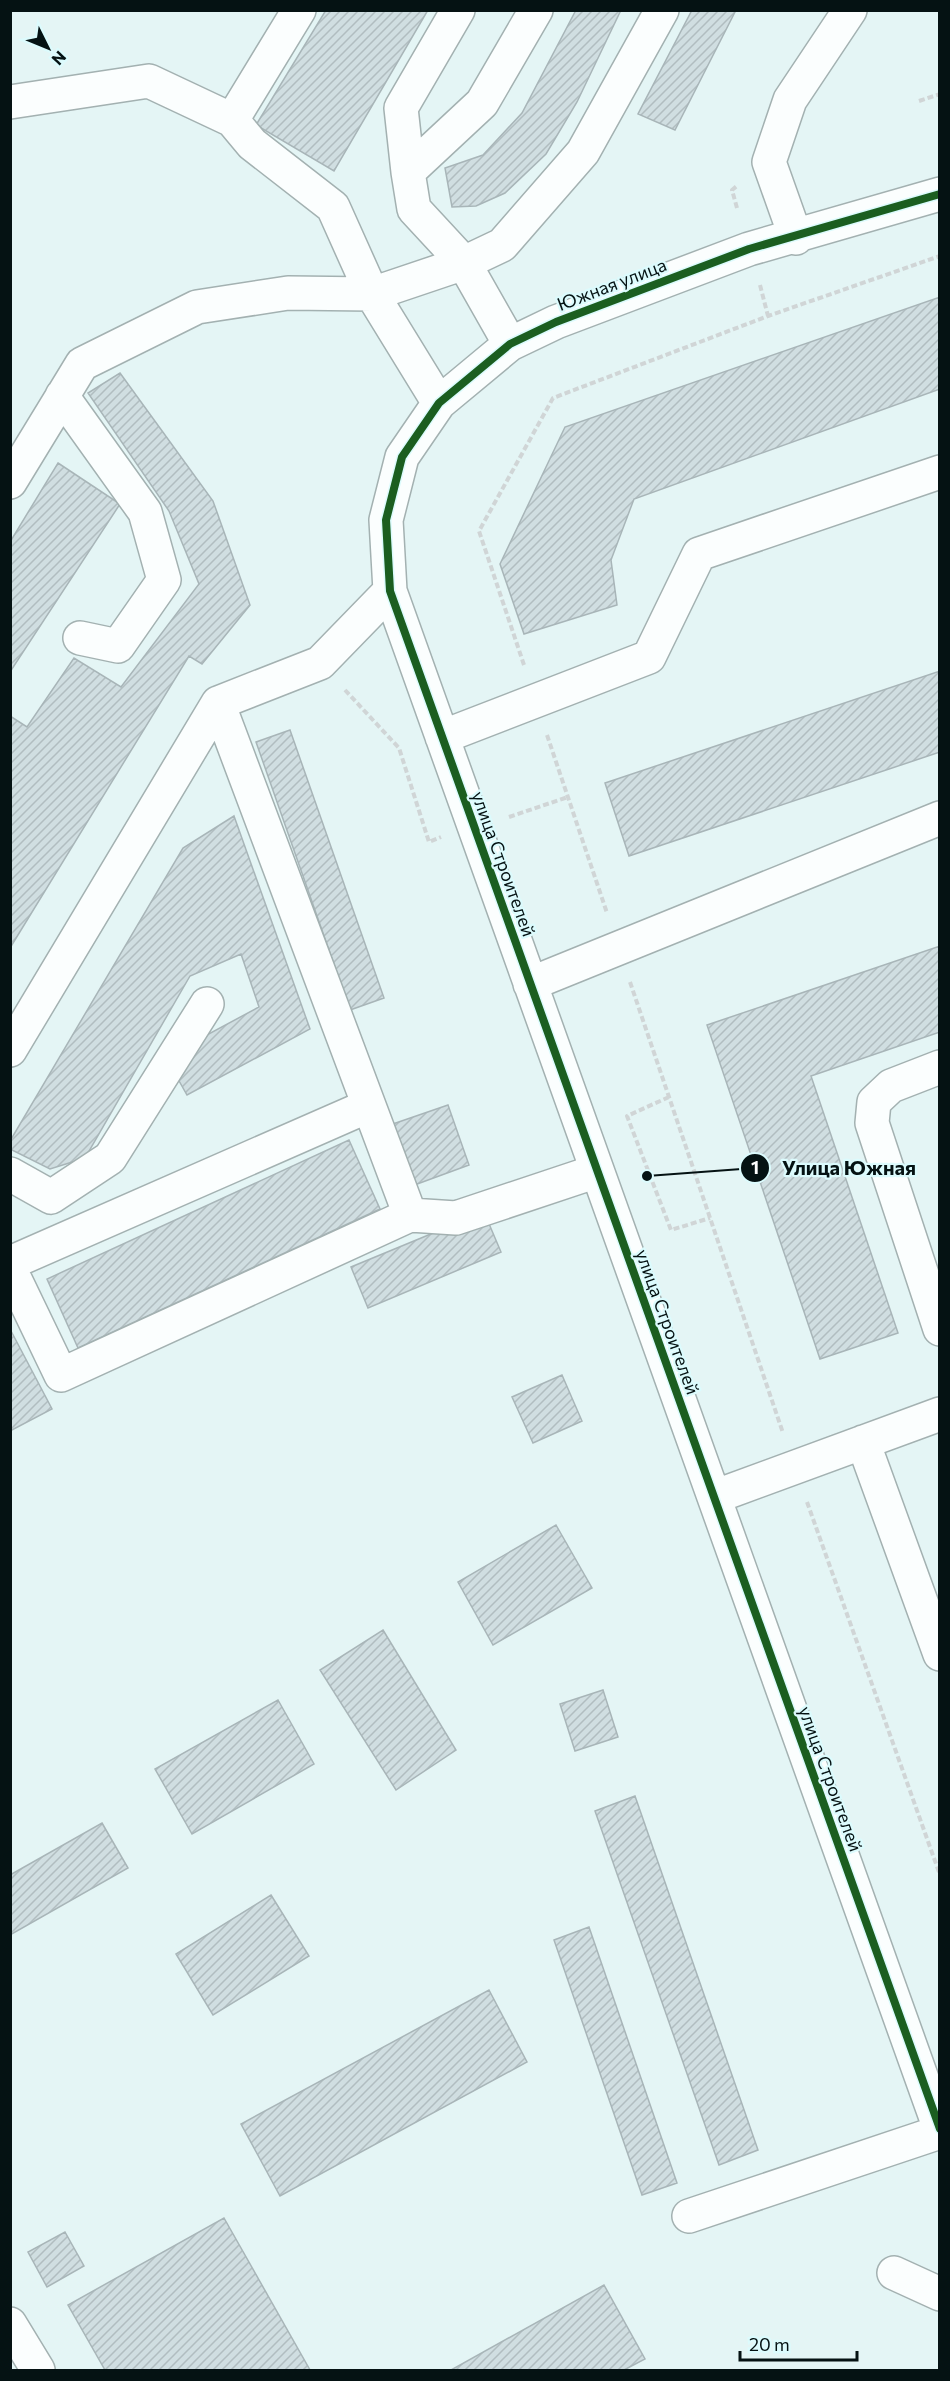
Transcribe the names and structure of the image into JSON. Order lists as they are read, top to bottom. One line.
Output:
{"streets":{"street":["Южная улица","улица Строителей"]},"crossings":[["Южная улица","улица Строителей"]],"places":["Улица Южная"],"scale_bar":"20 m","north":"bottom right"}
